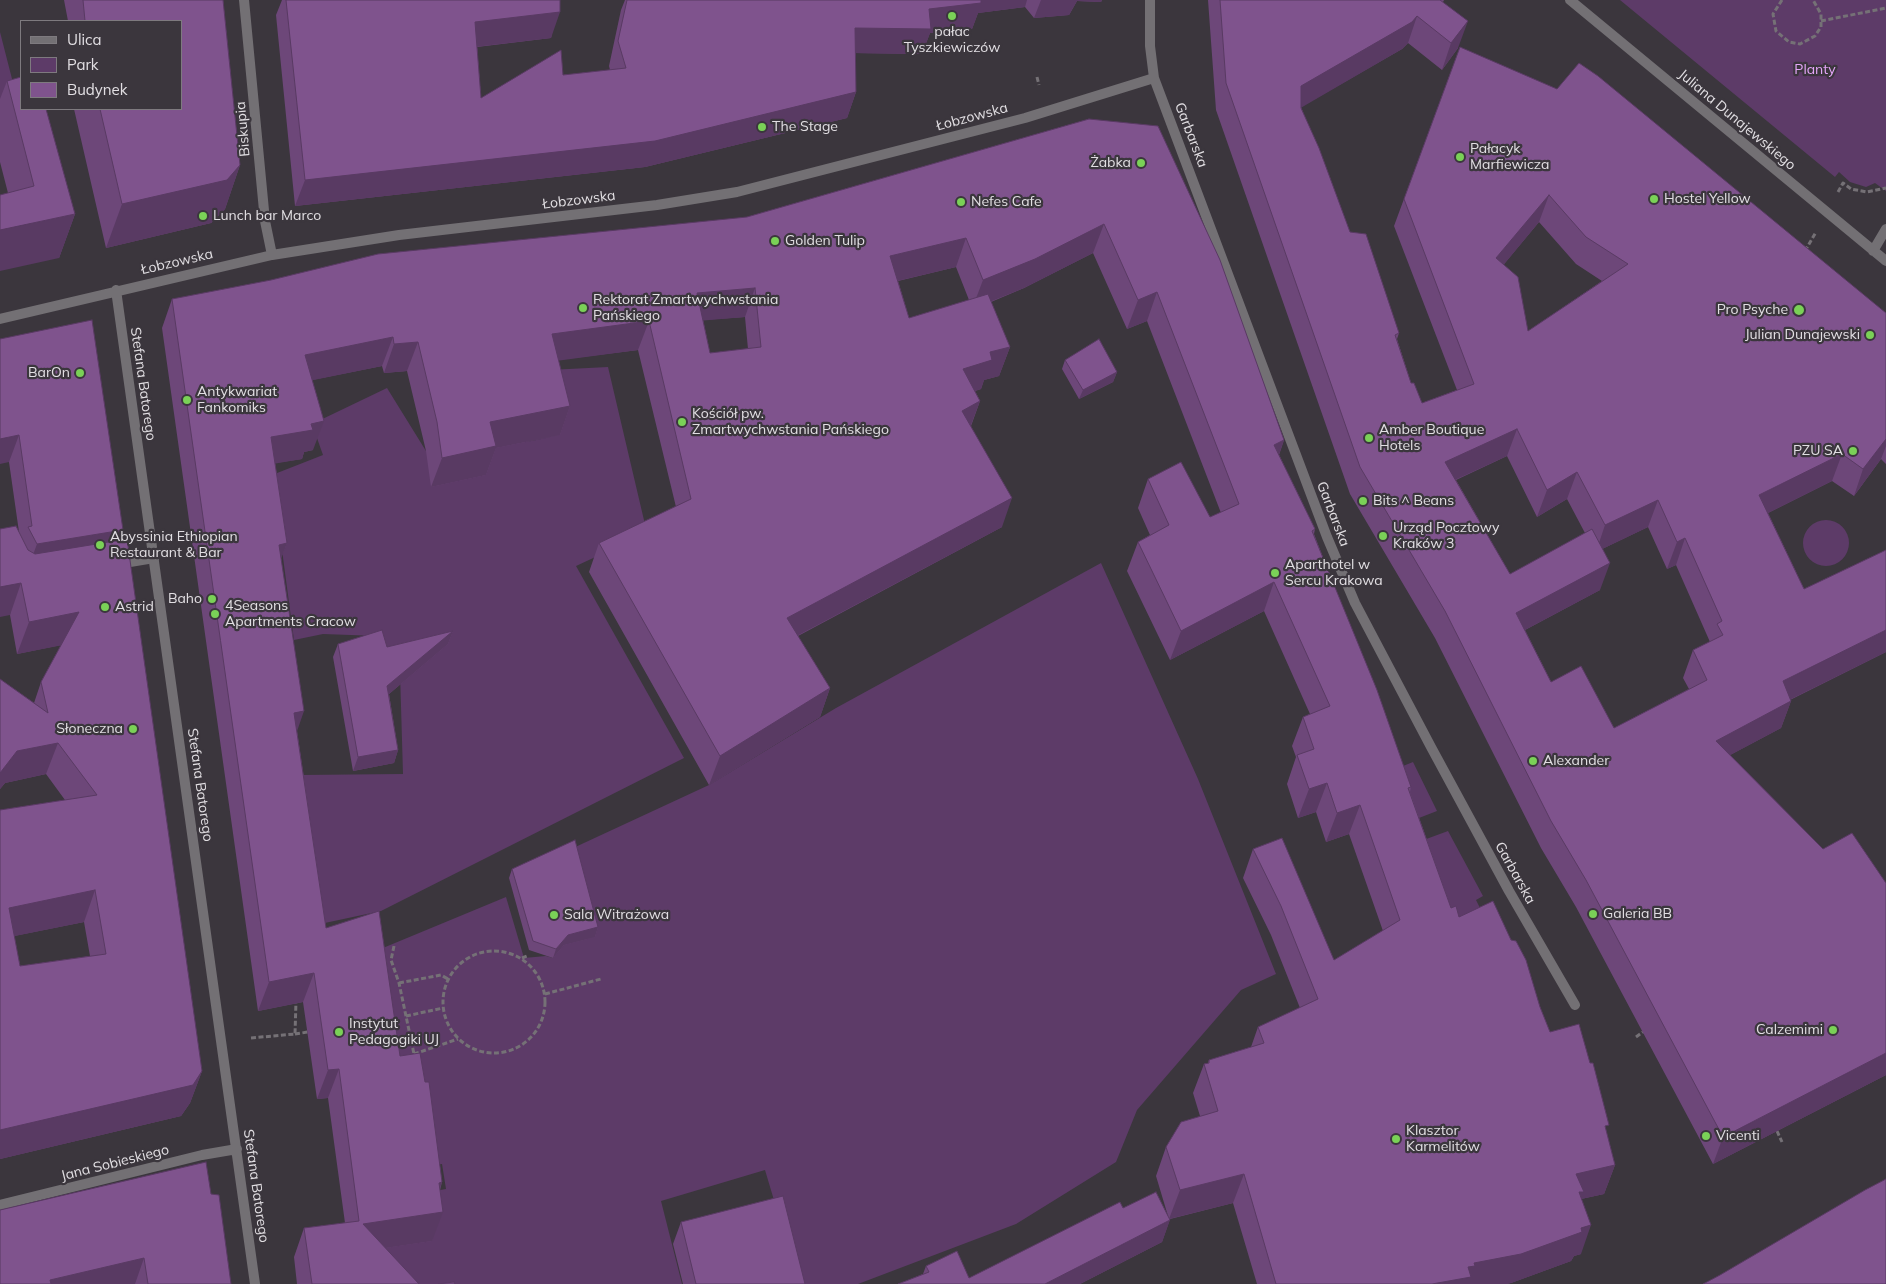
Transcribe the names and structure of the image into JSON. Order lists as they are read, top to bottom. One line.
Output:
{"streets":{"street":["Łobzowska","Juliana Dunajewskiego","Biskupia","Garbarska","Stefana Batorego","Jana Sobieskiego"]},"crossings":[["Łobzowska","Biskupia"],["Łobzowska","Garbarska"],["Łobzowska","Stefana Batorego"],["Stefana Batorego","Jana Sobieskiego"]],"parks":["Planty"],"places":["pałac Tyszkiewiczów","The Stage","Pałacyk Marfiewicza","Żabka","Hostel Yellow","Nefes Cafe","Lunch bar Marco","Golden Tulip","Rektorat Zmartwychwstania Pańskiego","Pro Psyche","Julian Dunajewski","BarOn","Antykwariat Fankomiks","Kościół pw. Zmartwychwstania Pańskiego","Amber Boutique Hotels","PZU SA","Bits ^ Beans","Urząd Pocztowy Kraków 3","Abyssinia Ethiopian Restaurant & Bar","Aparthotel w Sercu Krakowa","Baho","Astrid","4Seasons Apartments Cracow","Słoneczna","Alexander","Galeria BB","Sala Witrażowa","Calzemimi","Instytut Pedagogiki UJ","Vicenti","Klasztor Karmelitów"],"legend":["Ulica","Park","Budynek"]}
